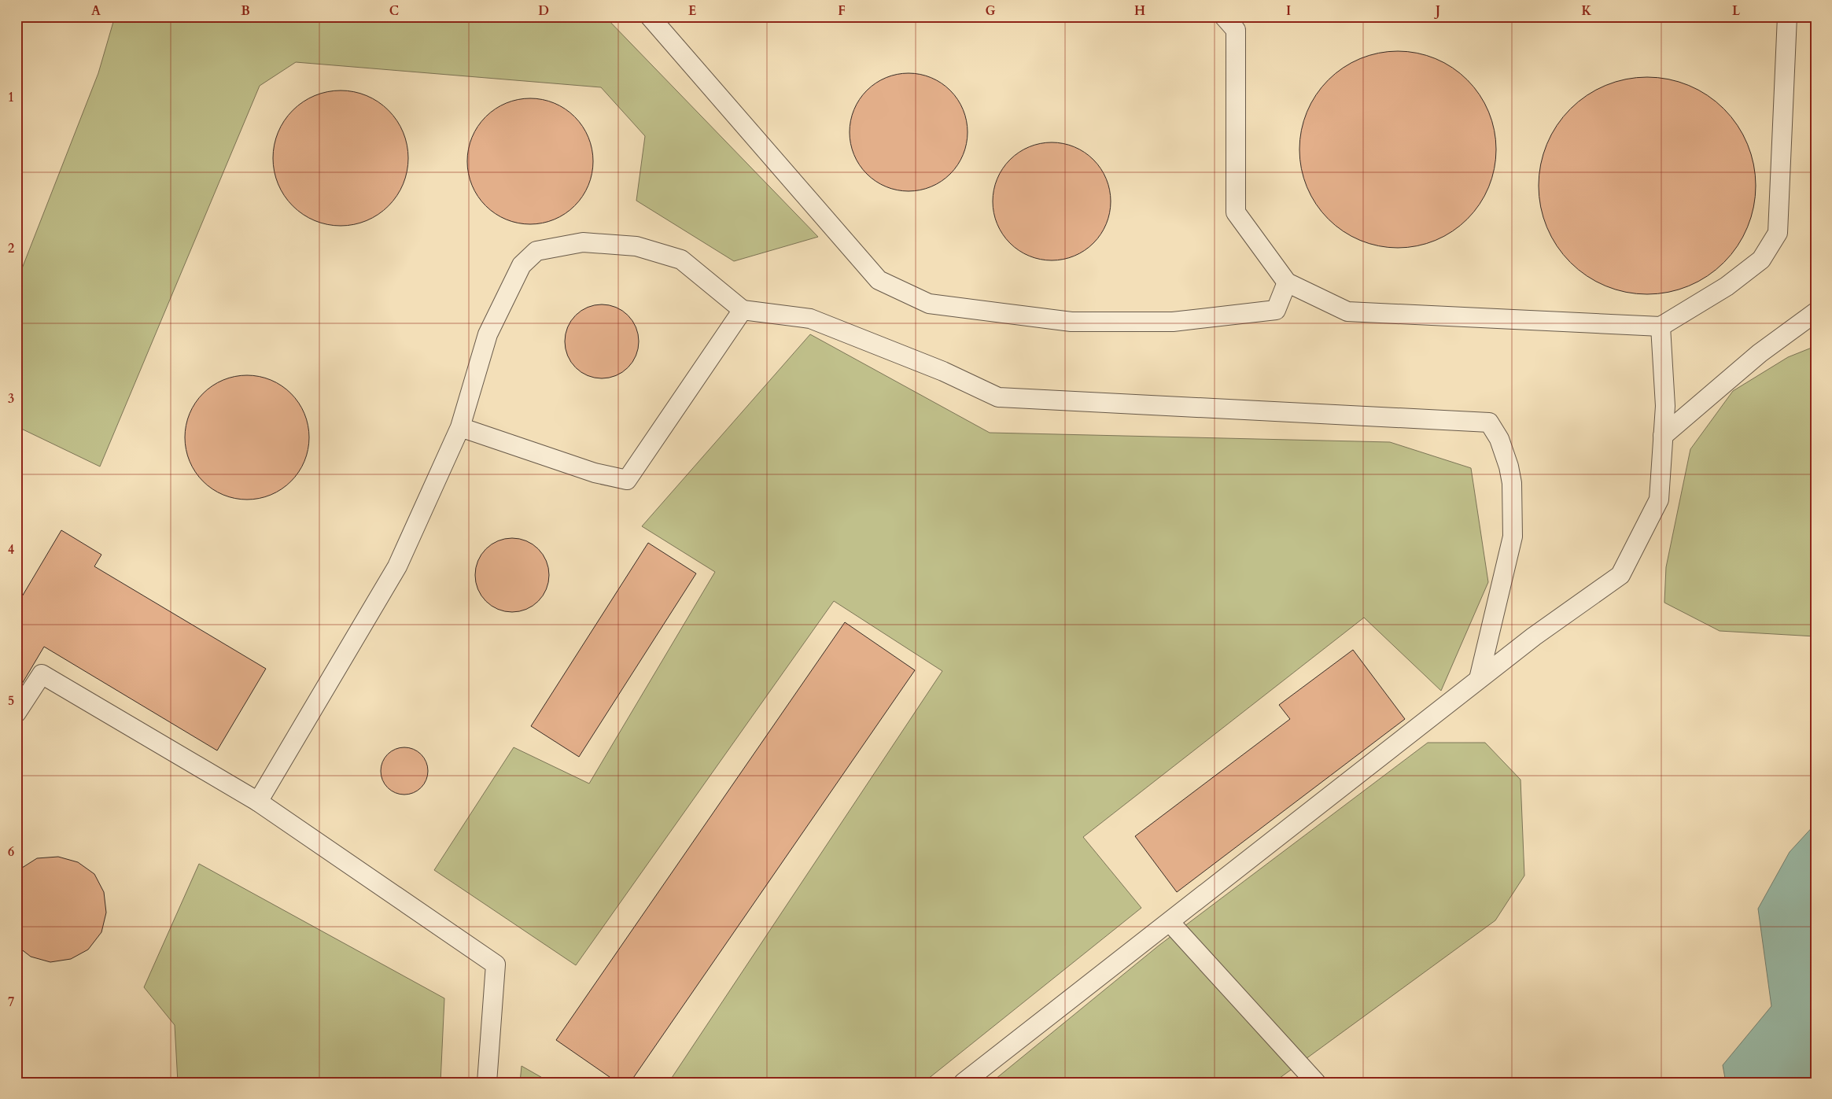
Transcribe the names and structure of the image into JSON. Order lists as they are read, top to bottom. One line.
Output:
{"grid":{"columns":["A","B","C","D","E","F","G","H","I","J","K","L"],"rows":["1","2","3","4","5","6","7"]}}
